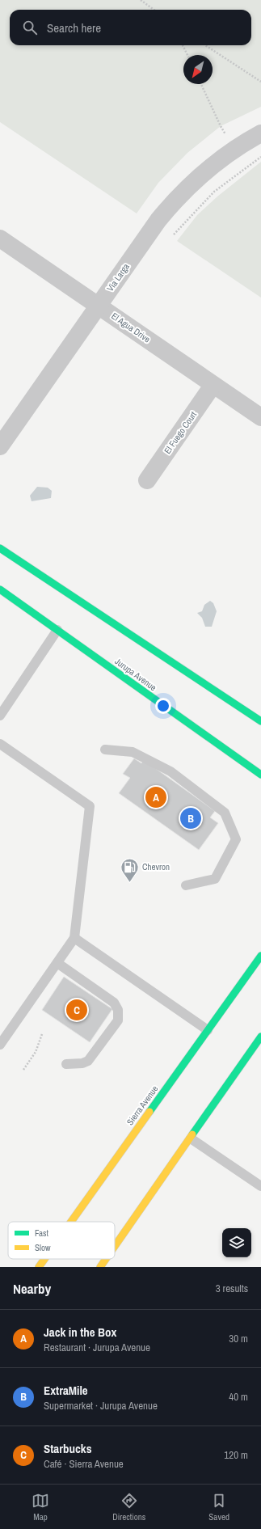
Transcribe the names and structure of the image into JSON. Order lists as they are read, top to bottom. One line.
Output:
{"streets":{"main road":["Jurupa Avenue","Sierra Avenue"],"street":["Via Larga","El Agua Drive","El Fuego Court"]},"crossings":[["Via Larga","El Agua Drive"],["El Agua Drive","El Fuego Court"]],"places":{"fuel station":["Chevron"]},"legend":["Fast","Slow"],"north":"bottom left","page":{"search":"Search here","pins":["A","B","C"],"heading":["Nearby","3 results"],"list":[{"mark":"A","name":"Jack in the Box","note":"Restaurant · Jurupa Avenue","value":"30 m"},{"mark":"B","name":"ExtraMile","note":"Supermarket · Jurupa Avenue","value":"40 m"},{"mark":"C","name":"Starbucks","note":"Café · Sierra Avenue","value":"120 m"}],"nav":["Map","Directions","Saved"]}}
